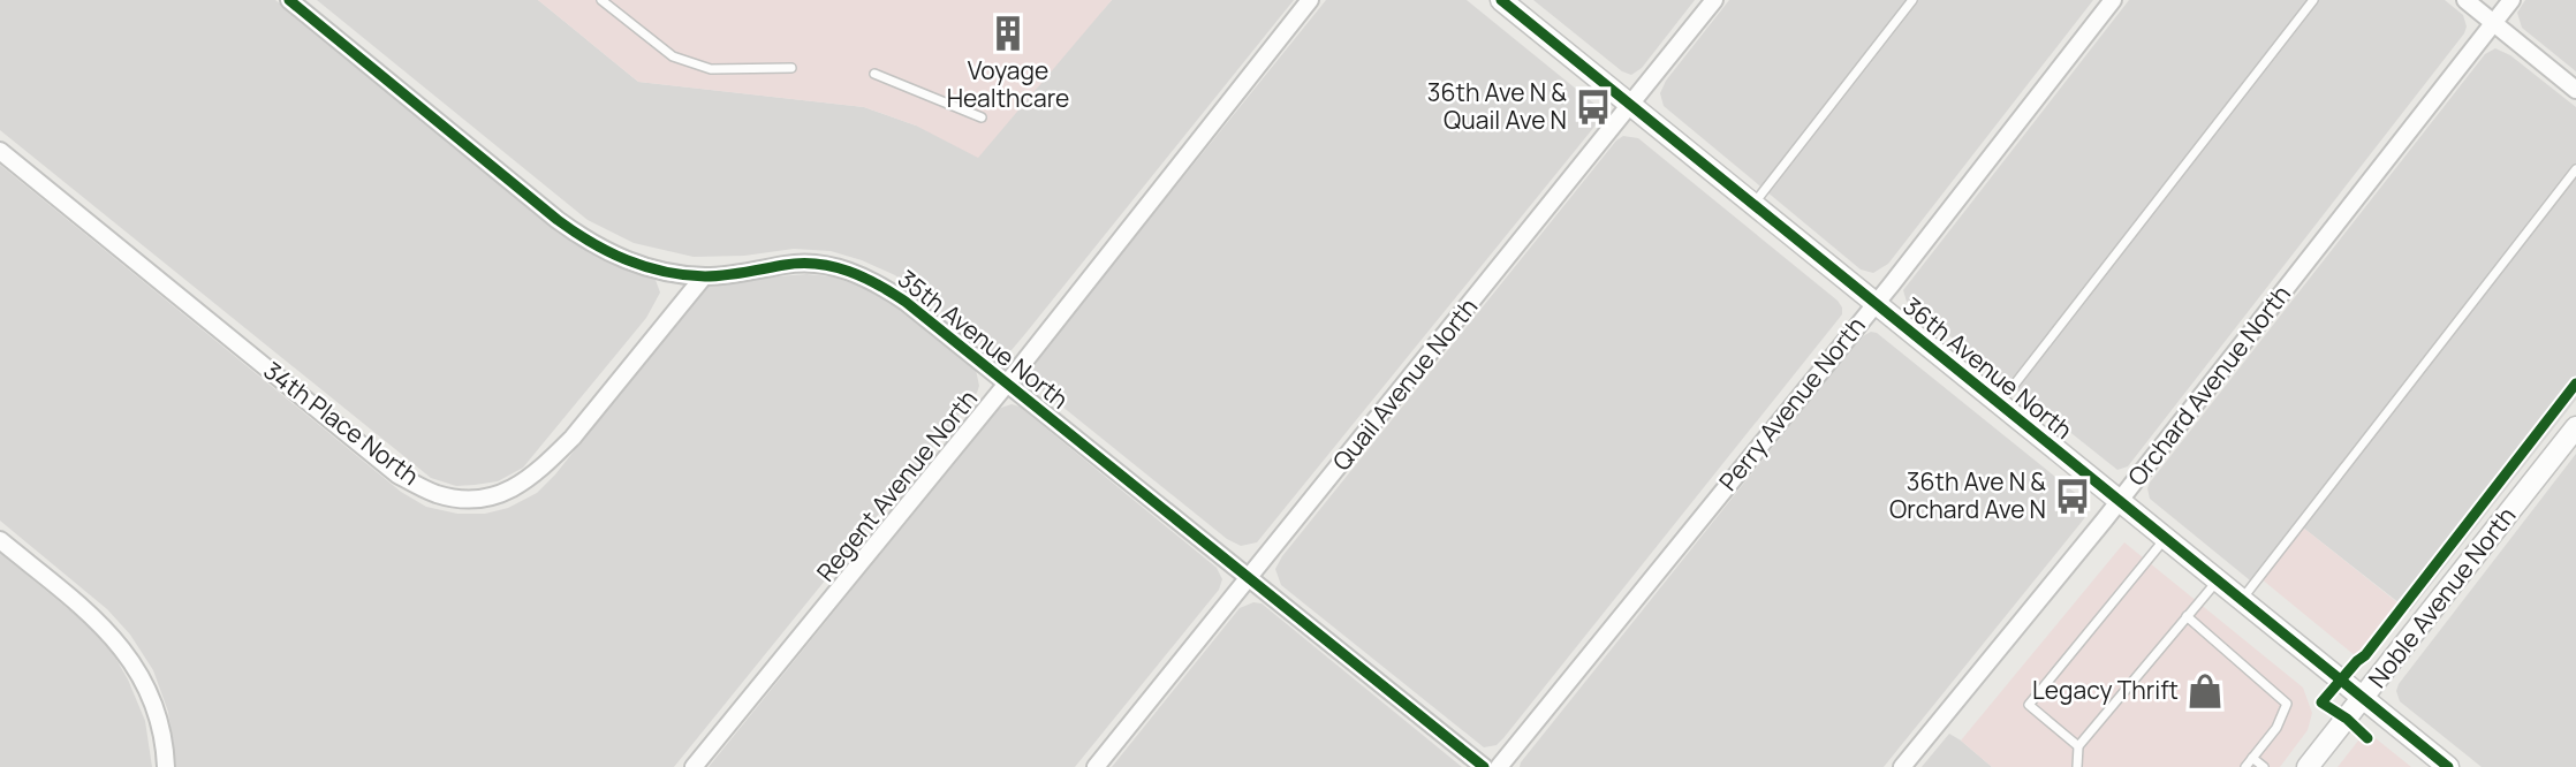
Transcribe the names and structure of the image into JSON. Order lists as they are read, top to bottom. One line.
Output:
{"streets":{"street":["35th Avenue North","36th Avenue North","Quail Avenue North","Orchard Avenue North","Perry Avenue North","34th Place North","Regent Avenue North","Noble Avenue North"]},"crossings":[["35th Avenue North","Quail Avenue North"],["35th Avenue North","34th Place North"],["35th Avenue North","Regent Avenue North"],["36th Avenue North","Quail Avenue North"],["36th Avenue North","Orchard Avenue North"],["36th Avenue North","Perry Avenue North"],["36th Avenue North","Noble Avenue North"]],"places":{"building":["Voyage Healthcare"],"bus stop":["36th Ave N & Quail Ave N","36th Ave N & Orchard Ave N"],"shop":["Legacy Thrift"]}}
